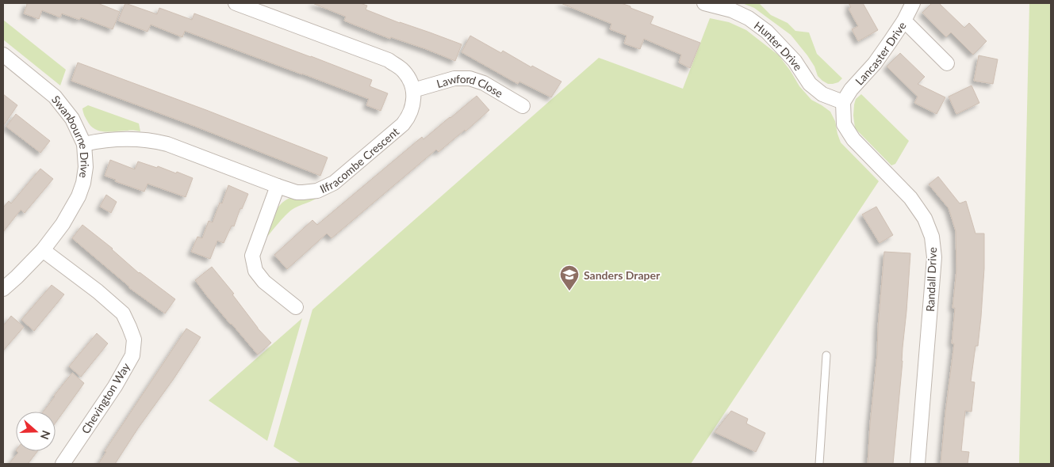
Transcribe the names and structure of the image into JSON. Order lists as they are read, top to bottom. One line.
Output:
{"streets":{"street":["Hunter Drive","Lancaster Drive","Lawford Close","Swanbourne Drive","Ilfracombe Crescent","Randall Drive","Chevington Way"]},"crossings":[["Hunter Drive","Lancaster Drive"],["Hunter Drive","Randall Drive"],["Lancaster Drive","Randall Drive"],["Lawford Close","Ilfracombe Crescent"],["Swanbourne Drive","Ilfracombe Crescent"],["Swanbourne Drive","Chevington Way"]],"places":{"school or university":["Sanders Draper"]},"north":"right"}
